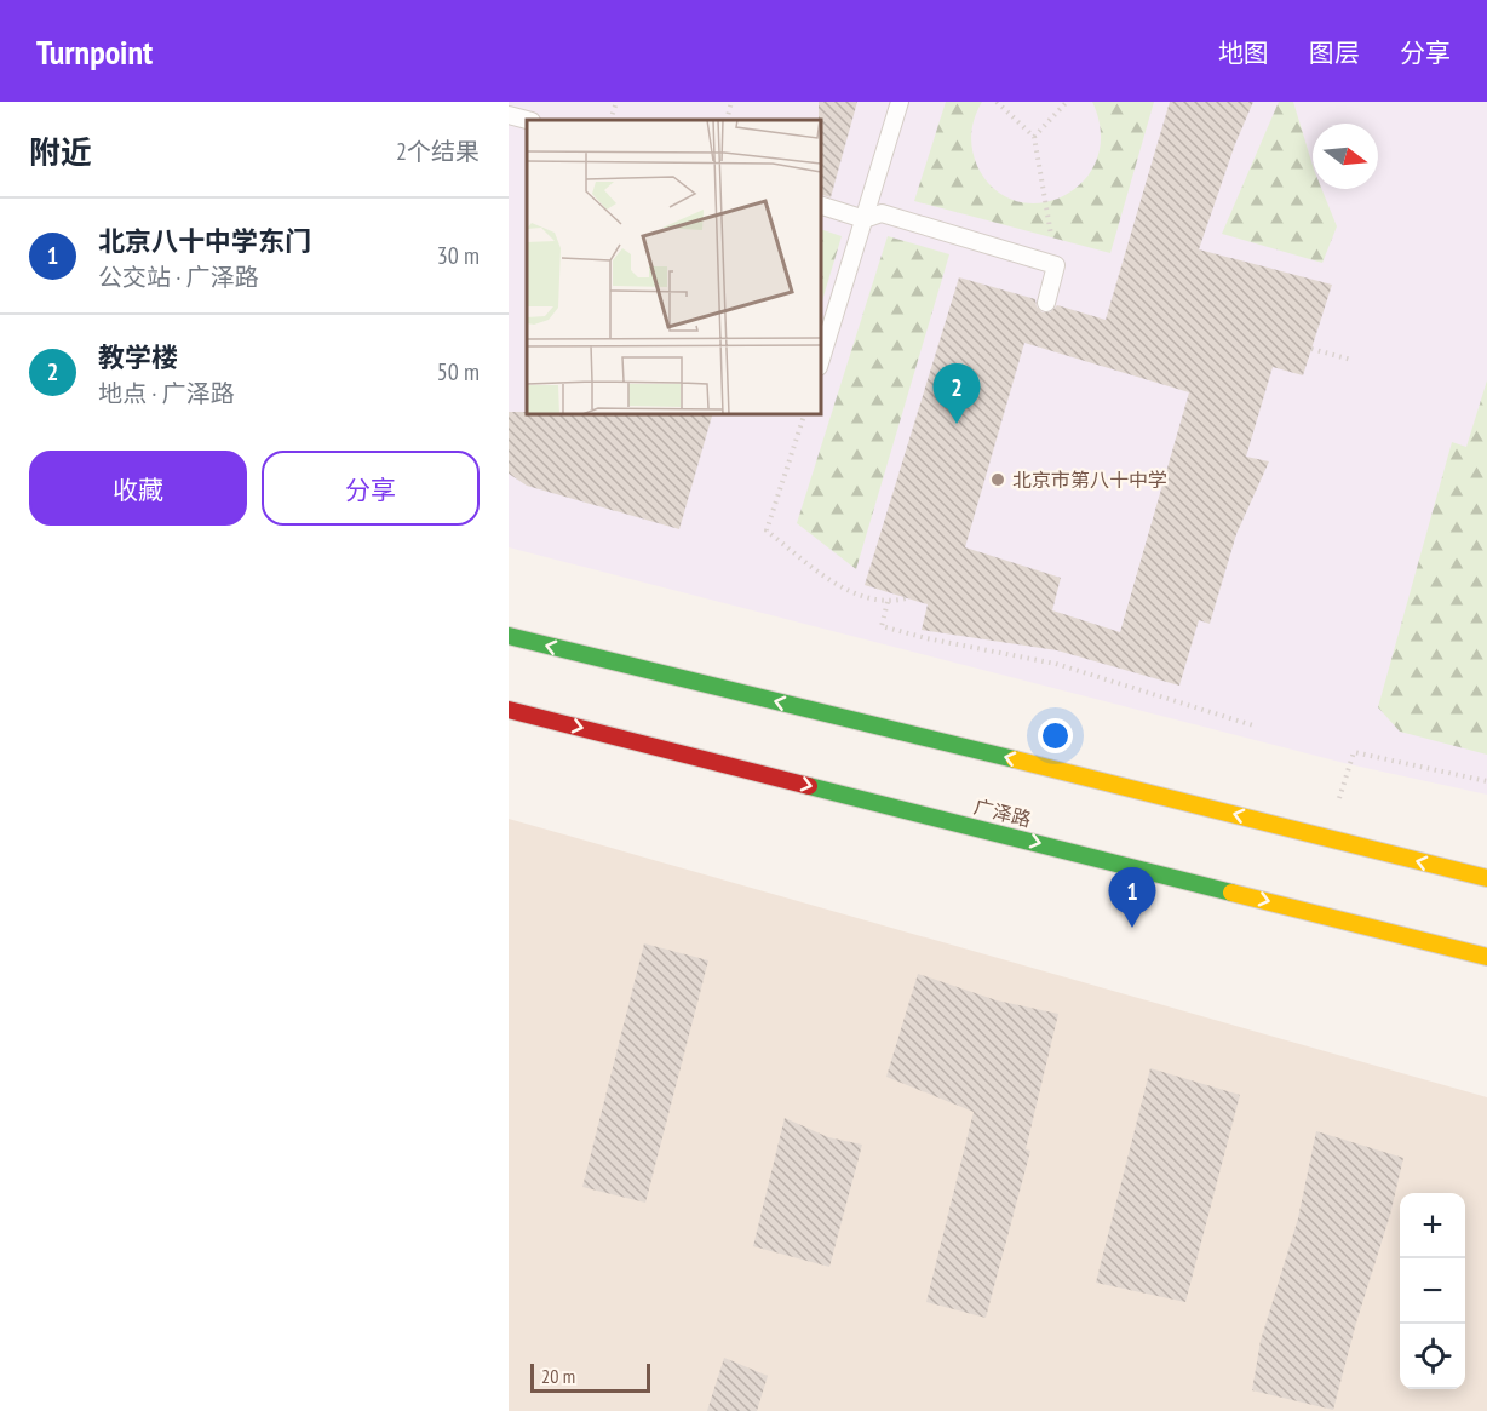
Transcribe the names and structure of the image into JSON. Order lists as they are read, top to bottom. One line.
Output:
{"streets":{"main road":["广泽路"]},"places":["北京市第八十中学"],"scale_bar":"20 m","north":"right","page":{"header":"Turnpoint","nav":["地图","图层","分享"],"heading":["附近","2个结果"],"list":[{"mark":"1","name":"北京八十中学东门","note":"公交站 · 广泽路","value":"30 m"},{"mark":"2","name":"教学楼","note":"地点 · 广泽路","value":"50 m"}],"pins":["2","1"],"buttons":["收藏","分享"],"map_buttons":["+","−"],"scale":"20 m"}}
